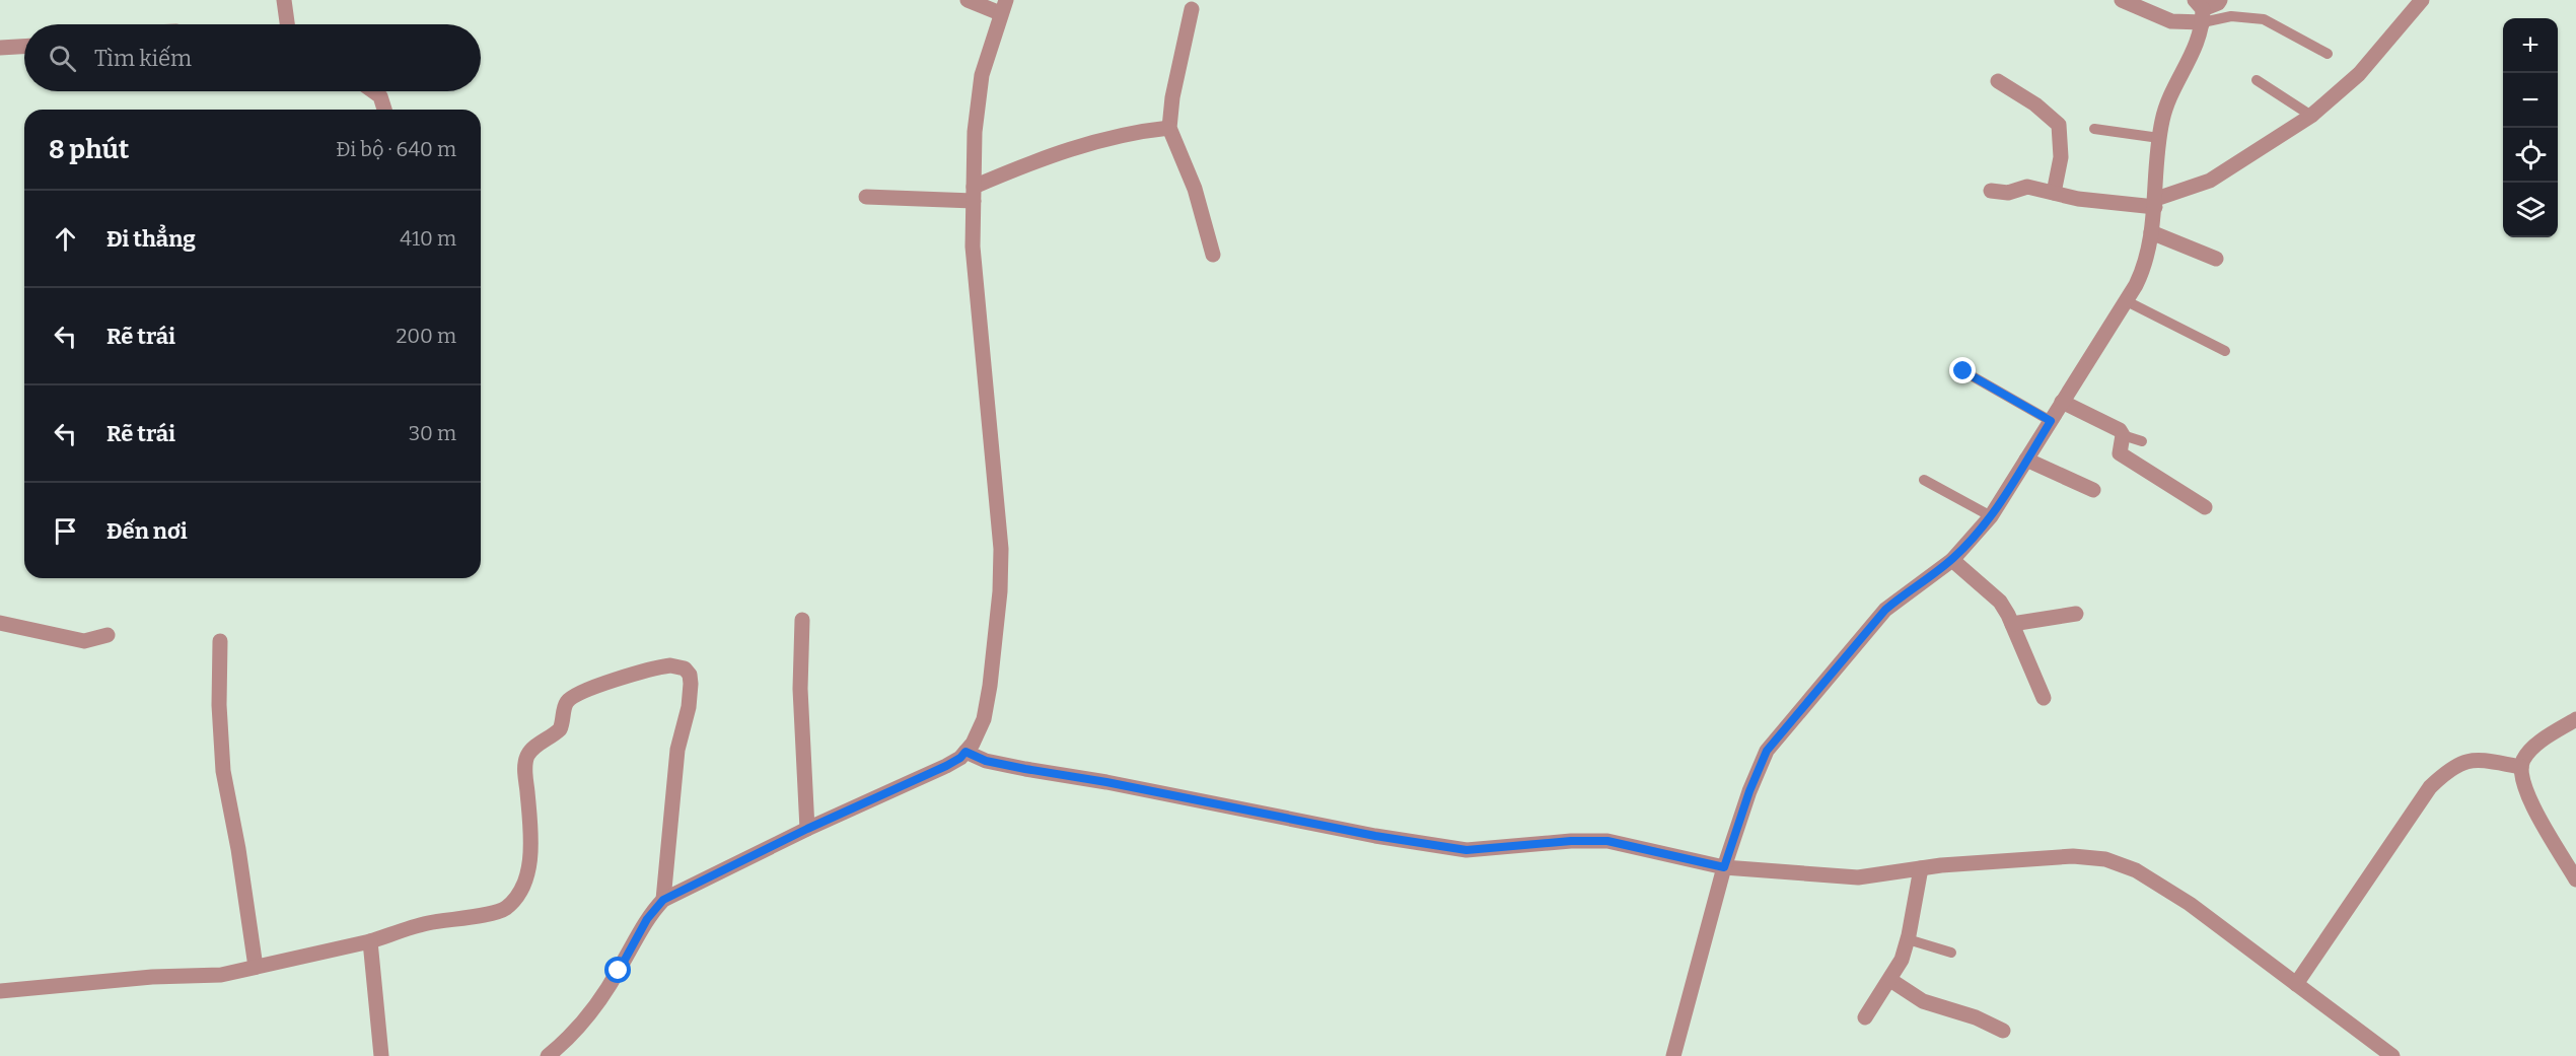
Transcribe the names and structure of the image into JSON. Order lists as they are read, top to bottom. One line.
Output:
{"page":{"map_buttons":["+","−"],"search":"Tìm kiếm","heading":["8 phút","Đi bộ · 640 m"],"list":[["Đi thẳng","410 m"],["Rẽ trái","200 m"],["Rẽ trái","30 m"],"Đến nơi"]}}
